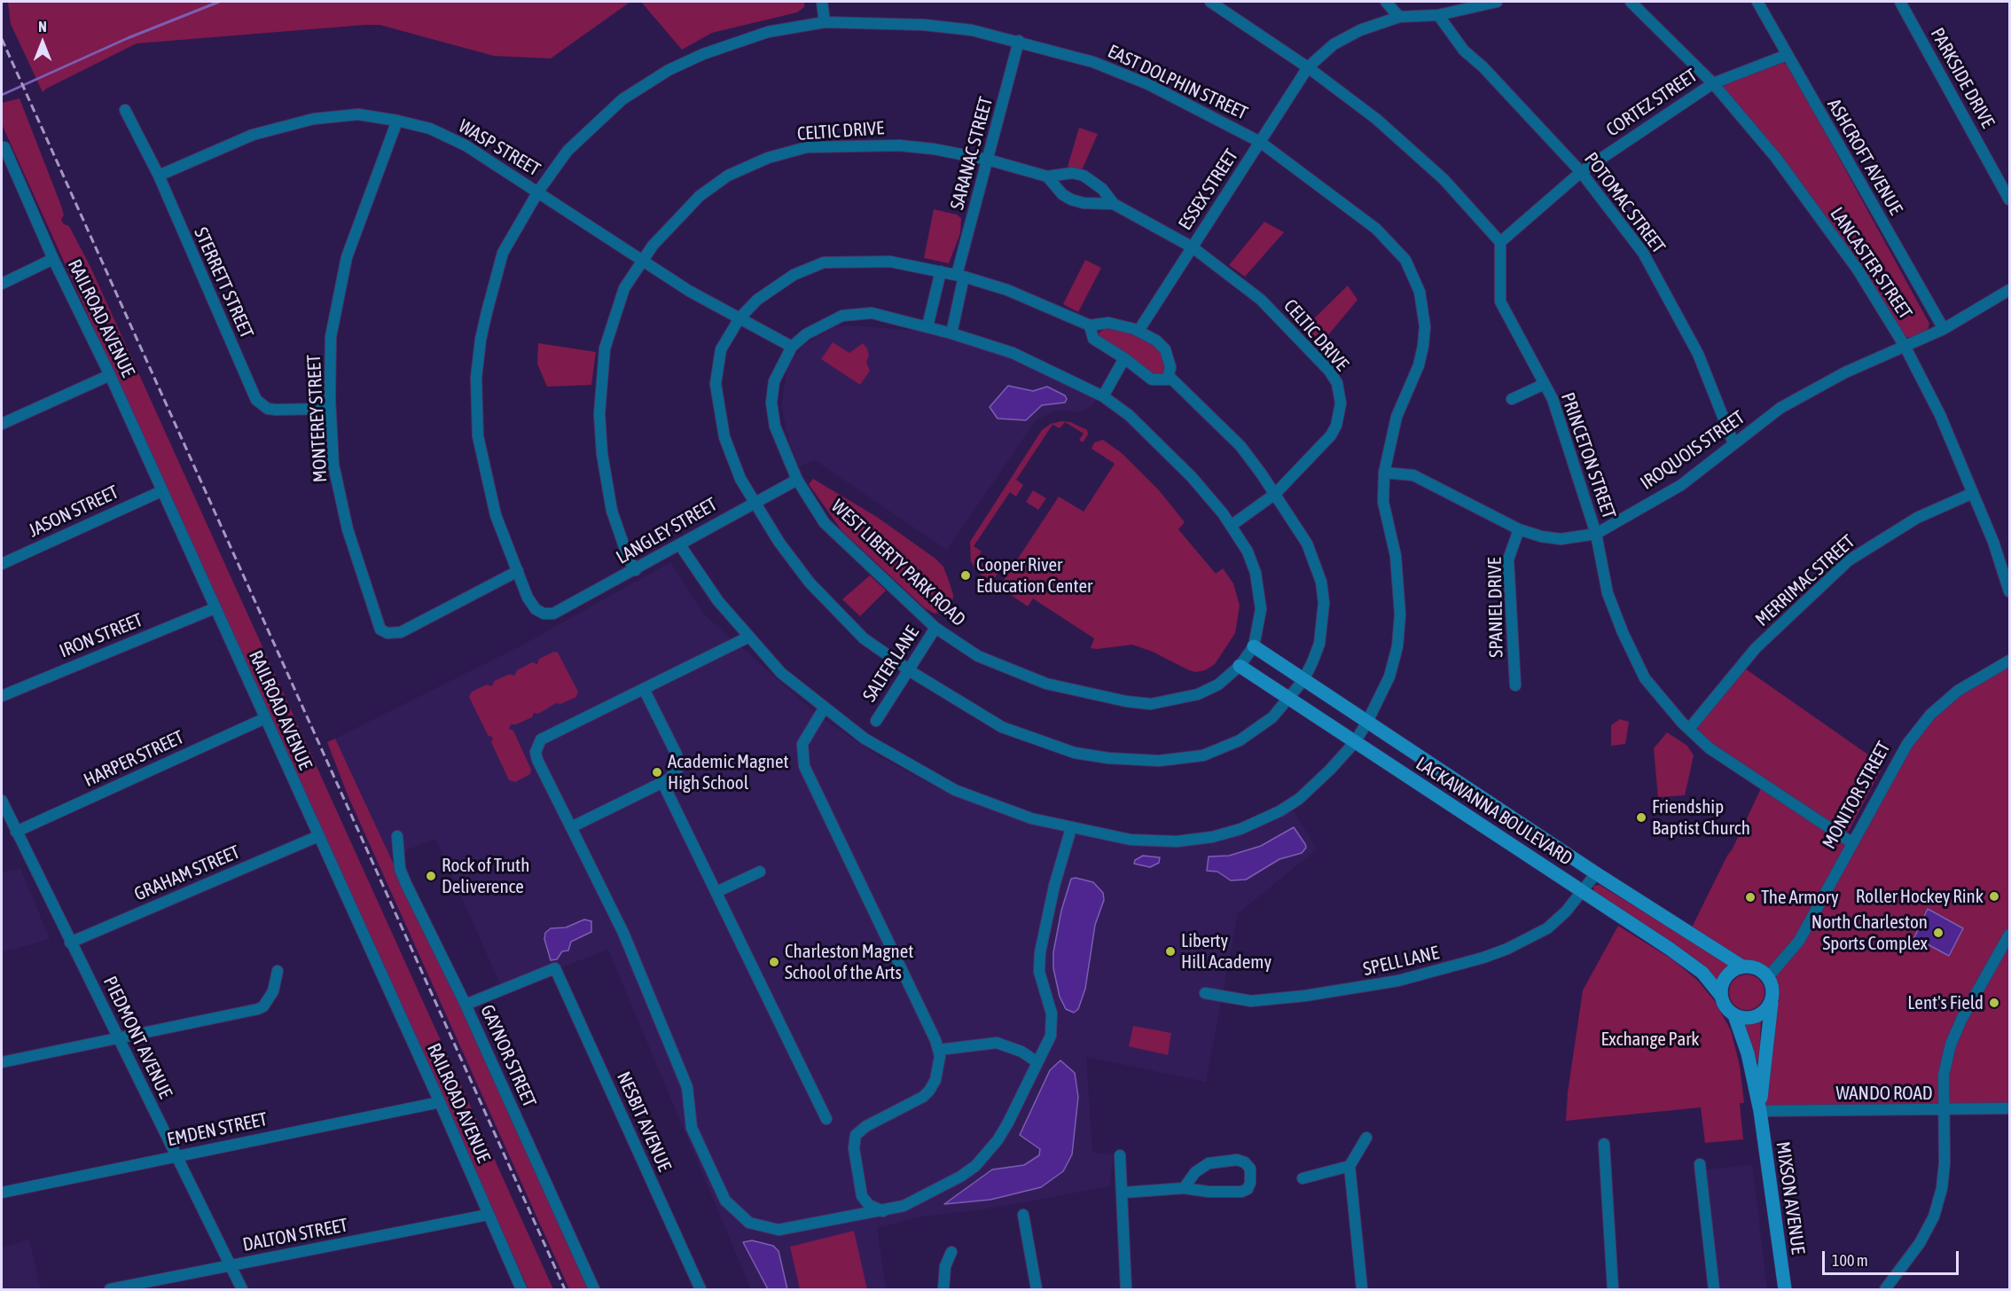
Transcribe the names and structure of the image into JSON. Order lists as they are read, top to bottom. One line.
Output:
{"streets":{"street":["PARKSIDE DRIVE","EAST DOLPHIN STREET","CORTEZ STREET","CELTIC DRIVE","WASP STREET","SARANAC STREET","ASHCROFT AVENUE","ESSEX STREET","POTOMAC STREET","LANCASTER STREET","STERRETT STREET","RAILROAD AVENUE","MONTEREY STREET","IROQUOIS STREET","PRINCETON STREET","JASON STREET","LANGLEY STREET","WEST LIBERTY PARK ROAD","MERRIMAC STREET","SPANIEL DRIVE","IRON STREET","SALTER LANE","HARPER STREET","MONITOR STREET","LACKAWANNA BOULEVARD","GRAHAM STREET","SPELL LANE","PIEDMONT AVENUE","GAYNOR STREET","WANDO ROAD","NESBIT AVENUE","EMDEN STREET","MIXSON AVENUE","DALTON STREET"]},"crossings":[["EAST DOLPHIN STREET","WASP STREET"],["EAST DOLPHIN STREET","SARANAC STREET"],["EAST DOLPHIN STREET","ESSEX STREET"],["EAST DOLPHIN STREET","MONTEREY STREET"],["EAST DOLPHIN STREET","IROQUOIS STREET"],["EAST DOLPHIN STREET","LANGLEY STREET"],["EAST DOLPHIN STREET","LACKAWANNA BOULEVARD"],["CORTEZ STREET","ASHCROFT AVENUE"],["CORTEZ STREET","POTOMAC STREET"],["CORTEZ STREET","LANCASTER STREET"],["CORTEZ STREET","PRINCETON STREET"],["CELTIC DRIVE","WASP STREET"],["CELTIC DRIVE","SARANAC STREET"],["CELTIC DRIVE","ESSEX STREET"],["CELTIC DRIVE","LANGLEY STREET"],["WASP STREET","STERRETT STREET"],["WASP STREET","MONTEREY STREET"],["WASP STREET","WEST LIBERTY PARK ROAD"],["ASHCROFT AVENUE","IROQUOIS STREET"],["ESSEX STREET","POTOMAC STREET"],["POTOMAC STREET","IROQUOIS STREET"],["LANCASTER STREET","IROQUOIS STREET"],["LANCASTER STREET","MERRIMAC STREET"],["STERRETT STREET","MONTEREY STREET"],["RAILROAD AVENUE","JASON STREET"],["RAILROAD AVENUE","IRON STREET"],["RAILROAD AVENUE","HARPER STREET"],["RAILROAD AVENUE","GRAHAM STREET"],["RAILROAD AVENUE","EMDEN STREET"],["RAILROAD AVENUE","DALTON STREET"],["IROQUOIS STREET","PRINCETON STREET"],["IROQUOIS STREET","SPANIEL DRIVE"],["PRINCETON STREET","MERRIMAC STREET"],["PRINCETON STREET","MONITOR STREET"],["LANGLEY STREET","WEST LIBERTY PARK ROAD"],["WEST LIBERTY PARK ROAD","SALTER LANE"],["WEST LIBERTY PARK ROAD","LACKAWANNA BOULEVARD"],["HARPER STREET","PIEDMONT AVENUE"],["MONITOR STREET","LACKAWANNA BOULEVARD"],["LACKAWANNA BOULEVARD","SPELL LANE"],["GRAHAM STREET","PIEDMONT AVENUE"],["PIEDMONT AVENUE","EMDEN STREET"],["PIEDMONT AVENUE","DALTON STREET"],["GAYNOR STREET","NESBIT AVENUE"],["WANDO ROAD","MIXSON AVENUE"]],"parks":["Exchange Park"],"places":["Cooper River Education Center","Academic Magnet High School","Friendship Baptist Church","Rock of Truth Deliverence","Roller Hockey Rink","The Armory","North Charleston Sports Complex","Liberty Hill Academy","Charleston Magnet School of the Arts","Lent's Field"],"scale_bar":"100 m","north":"top"}
